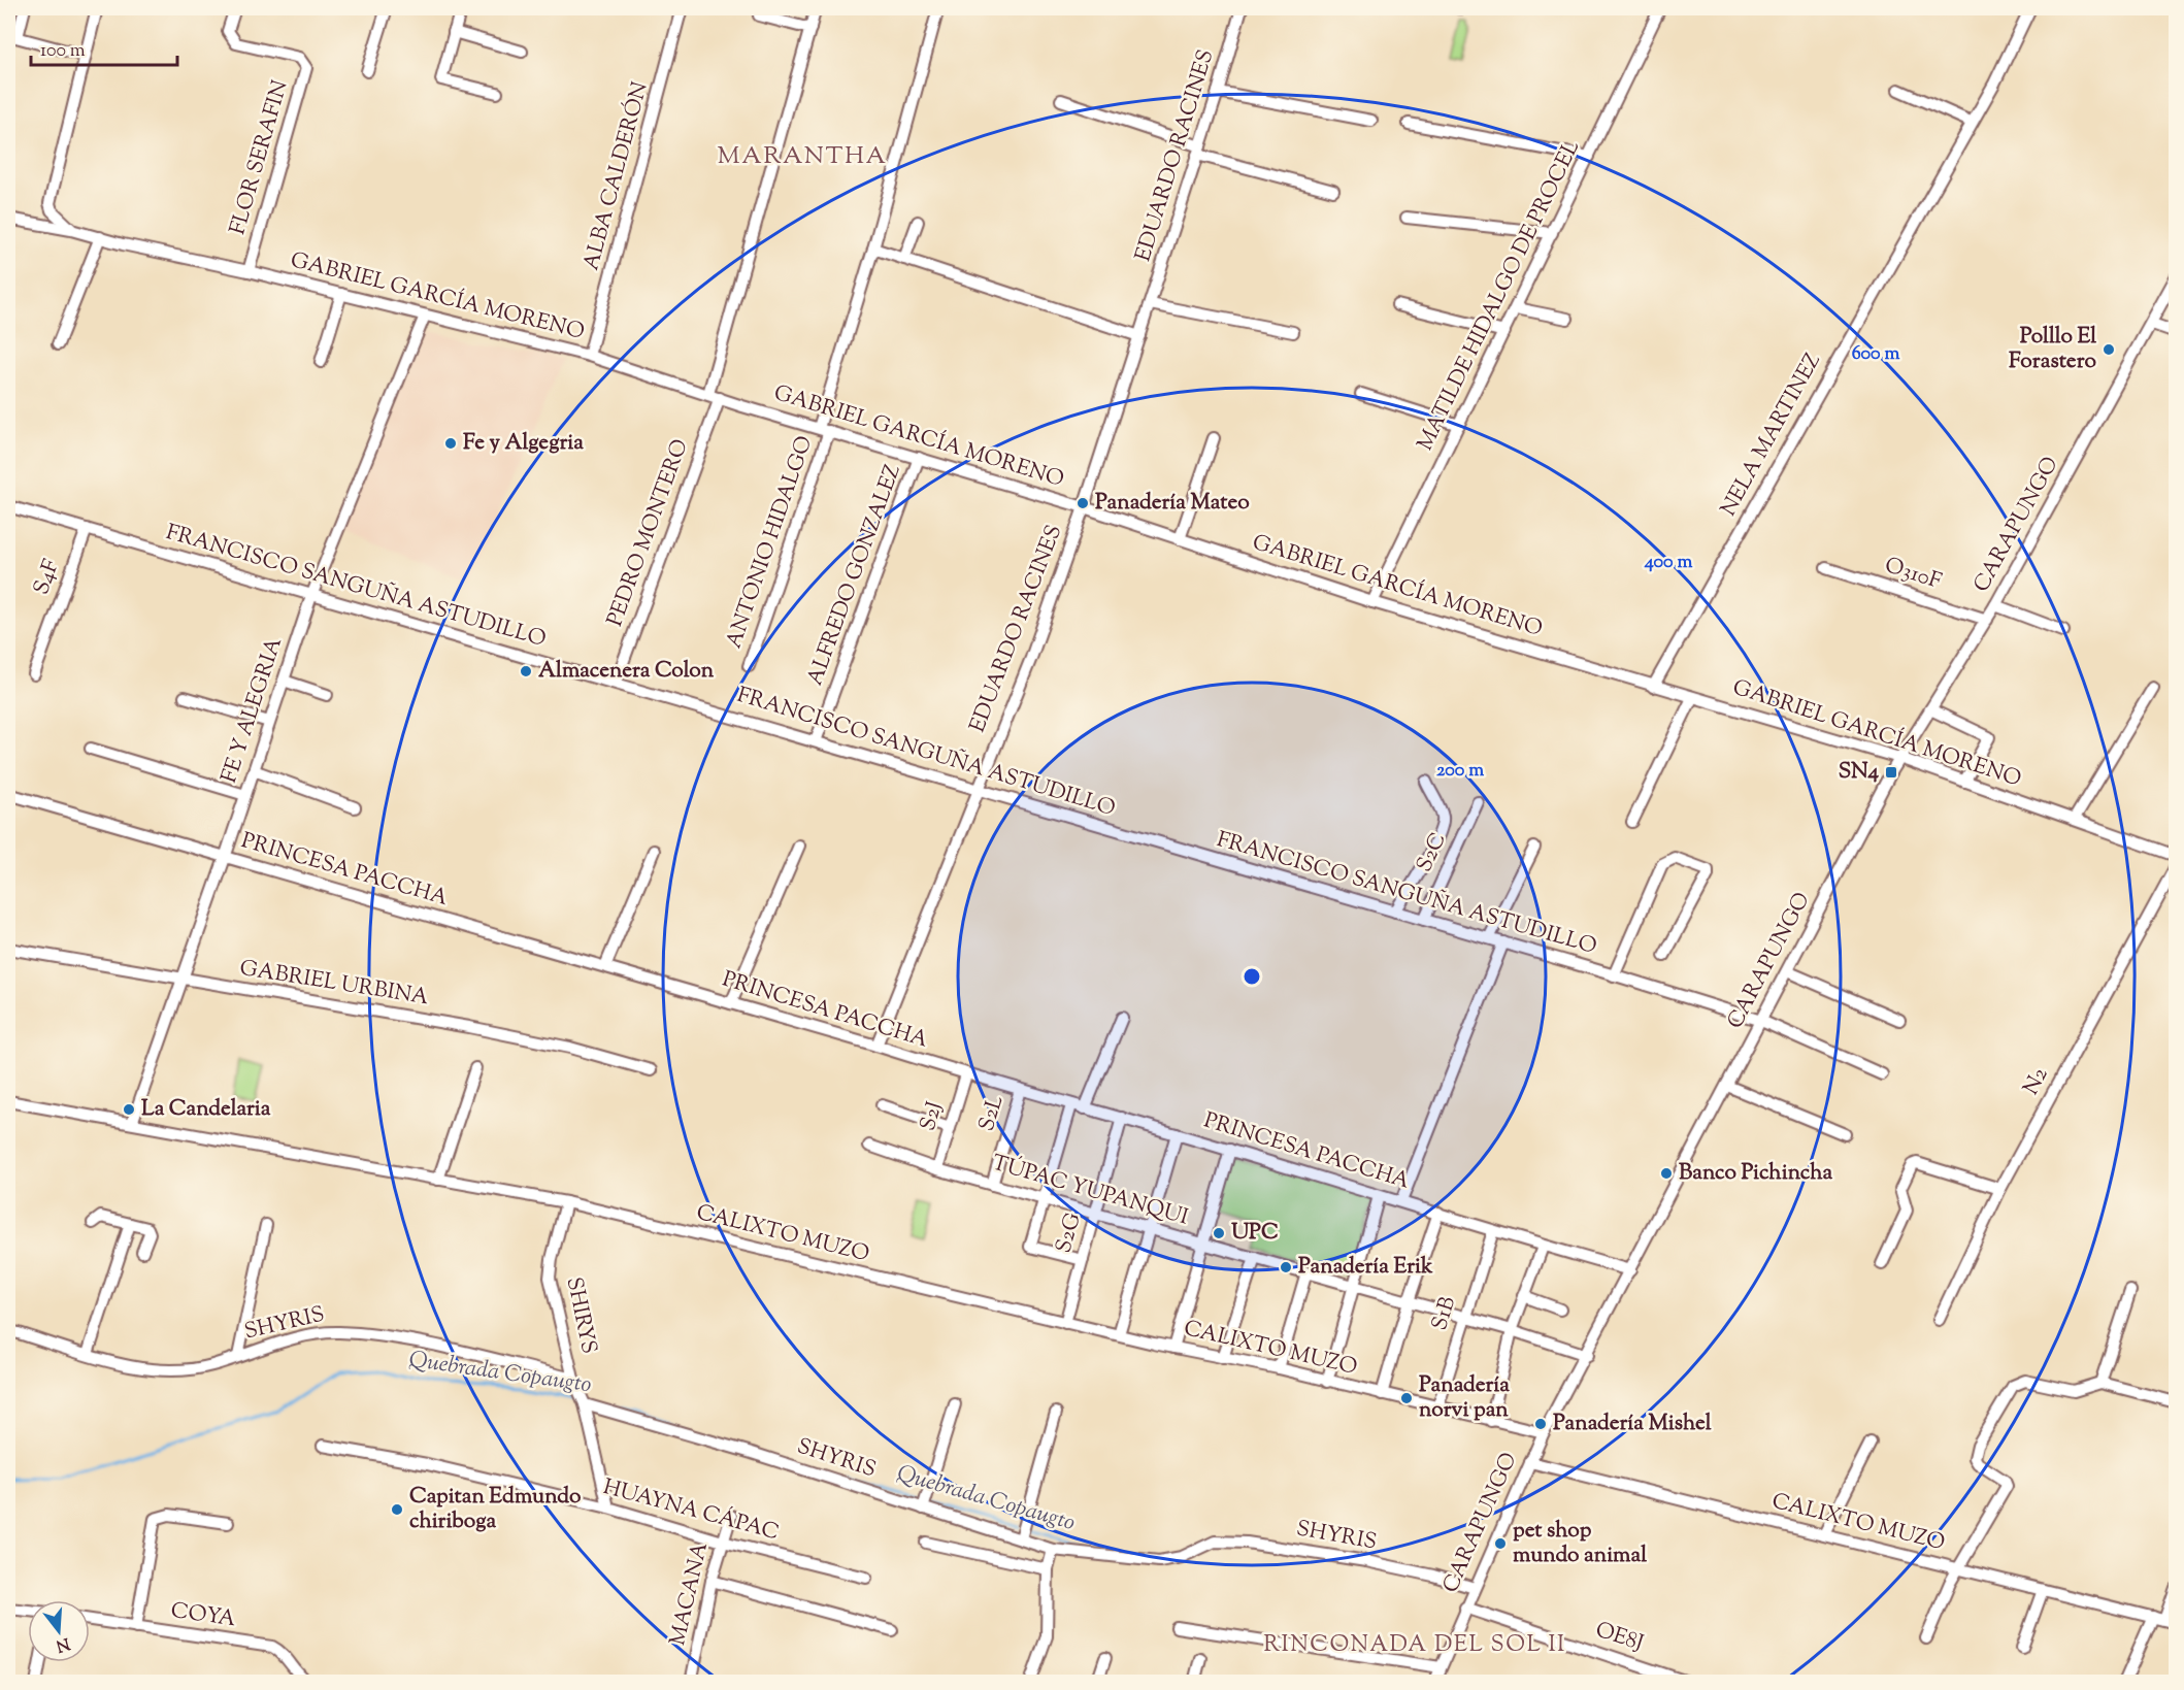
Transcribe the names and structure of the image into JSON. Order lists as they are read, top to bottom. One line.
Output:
{"streets":{"street":["EDUARDO RACINES","FLOR SERAFIN","ALBA CALDERÓN","MATILDE HIDALGO DE PROCEL","GABRIEL GARCÍA MORENO","NELA MARTINEZ","CARAPUNGO","PEDRO MONTERO","ANTONIO HIDALGO","O310F","ALFREDO GONZALEZ","S4F","FRANCISCO SANGUÑA ASTUDILLO","FE Y ALEGRIA","S2C","PRINCESA PACCHA","GABRIEL URBINA","N2","S2L","S2J","TÚPAC YUPANQUI","S2G","CALIXTO MUZO","S1B","SHIRYS","SHYRIS","HUAYNA CÁPAC","MACANA","COYA","OE8J"]},"crossings":[["EDUARDO RACINES","GABRIEL GARCÍA MORENO"],["EDUARDO RACINES","FRANCISCO SANGUÑA ASTUDILLO"],["EDUARDO RACINES","PRINCESA PACCHA"],["FLOR SERAFIN","GABRIEL GARCÍA MORENO"],["ALBA CALDERÓN","GABRIEL GARCÍA MORENO"],["MATILDE HIDALGO DE PROCEL","GABRIEL GARCÍA MORENO"],["GABRIEL GARCÍA MORENO","NELA MARTINEZ"],["GABRIEL GARCÍA MORENO","CARAPUNGO"],["GABRIEL GARCÍA MORENO","PEDRO MONTERO"],["GABRIEL GARCÍA MORENO","ANTONIO HIDALGO"],["GABRIEL GARCÍA MORENO","ALFREDO GONZALEZ"],["GABRIEL GARCÍA MORENO","FE Y ALEGRIA"],["CARAPUNGO","O310F"],["CARAPUNGO","FRANCISCO SANGUÑA ASTUDILLO"],["CARAPUNGO","PRINCESA PACCHA"],["CARAPUNGO","TÚPAC YUPANQUI"],["CARAPUNGO","CALIXTO MUZO"],["CARAPUNGO","SHYRIS"],["CARAPUNGO","OE8J"],["PEDRO MONTERO","FRANCISCO SANGUÑA ASTUDILLO"],["ALFREDO GONZALEZ","FRANCISCO SANGUÑA ASTUDILLO"],["S4F","FRANCISCO SANGUÑA ASTUDILLO"],["FRANCISCO SANGUÑA ASTUDILLO","FE Y ALEGRIA"],["FRANCISCO SANGUÑA ASTUDILLO","S2C"],["FE Y ALEGRIA","PRINCESA PACCHA"],["FE Y ALEGRIA","GABRIEL URBINA"],["FE Y ALEGRIA","CALIXTO MUZO"],["PRINCESA PACCHA","S2L"],["PRINCESA PACCHA","S2J"],["PRINCESA PACCHA","S2G"],["PRINCESA PACCHA","S1B"],["S2L","TÚPAC YUPANQUI"],["S2J","TÚPAC YUPANQUI"],["TÚPAC YUPANQUI","S2G"],["TÚPAC YUPANQUI","S1B"],["S2G","CALIXTO MUZO"],["CALIXTO MUZO","S1B"],["CALIXTO MUZO","SHIRYS"],["SHIRYS","SHYRIS"],["SHIRYS","HUAYNA CÁPAC"],["HUAYNA CÁPAC","MACANA"]],"districts":["MARANTHA","RINCONADA DEL SOL II"],"water":["Quebrada Copaugto"],"places":{"other":["Polllo El Forastero","Fe y Algegria","Panadería Mateo","Almacenera Colon","La Candelaria","Banco Pichincha","UPC","Panadería Erik","Panadería norvi pan","Panadería Mishel","Capitan Edmundo chiriboga","pet shop mundo animal"],"transit":["SN4"]},"scale_bar":"100 m","north":"bottom","rings":["600 m","400 m","200 m"]}
